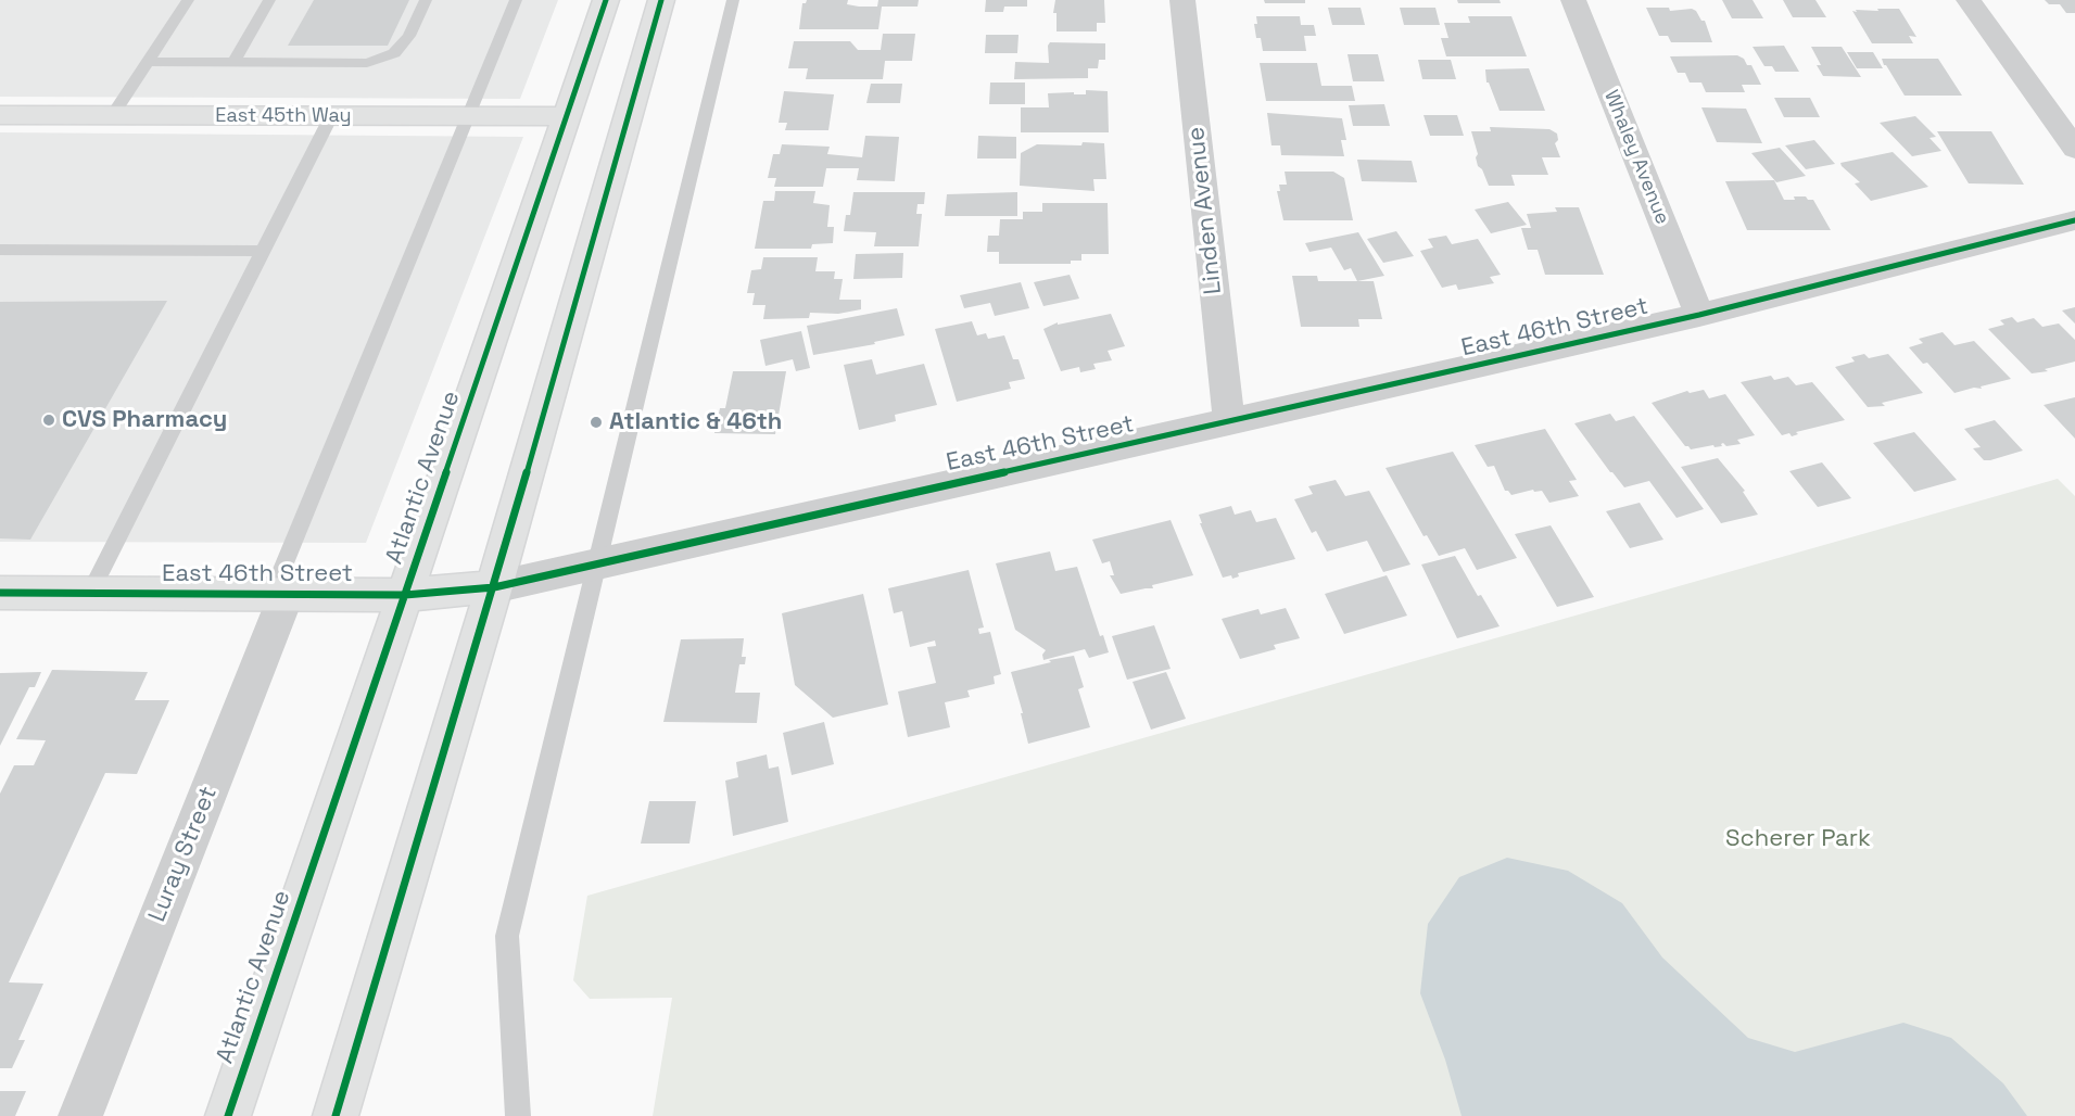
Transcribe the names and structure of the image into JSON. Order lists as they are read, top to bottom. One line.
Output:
{"streets":{"main road":["East 45th Way","East 46th Street","Atlantic Avenue"],"street":["Whaley Avenue","Linden Avenue","Luray Street"]},"crossings":[["East 45th Way","Atlantic Avenue"],["Whaley Avenue","East 46th Street"],["Linden Avenue","East 46th Street"],["East 46th Street","Atlantic Avenue"],["East 46th Street","Luray Street"]],"parks":["Scherer Park"],"places":["CVS Pharmacy","Atlantic & 46th"]}
